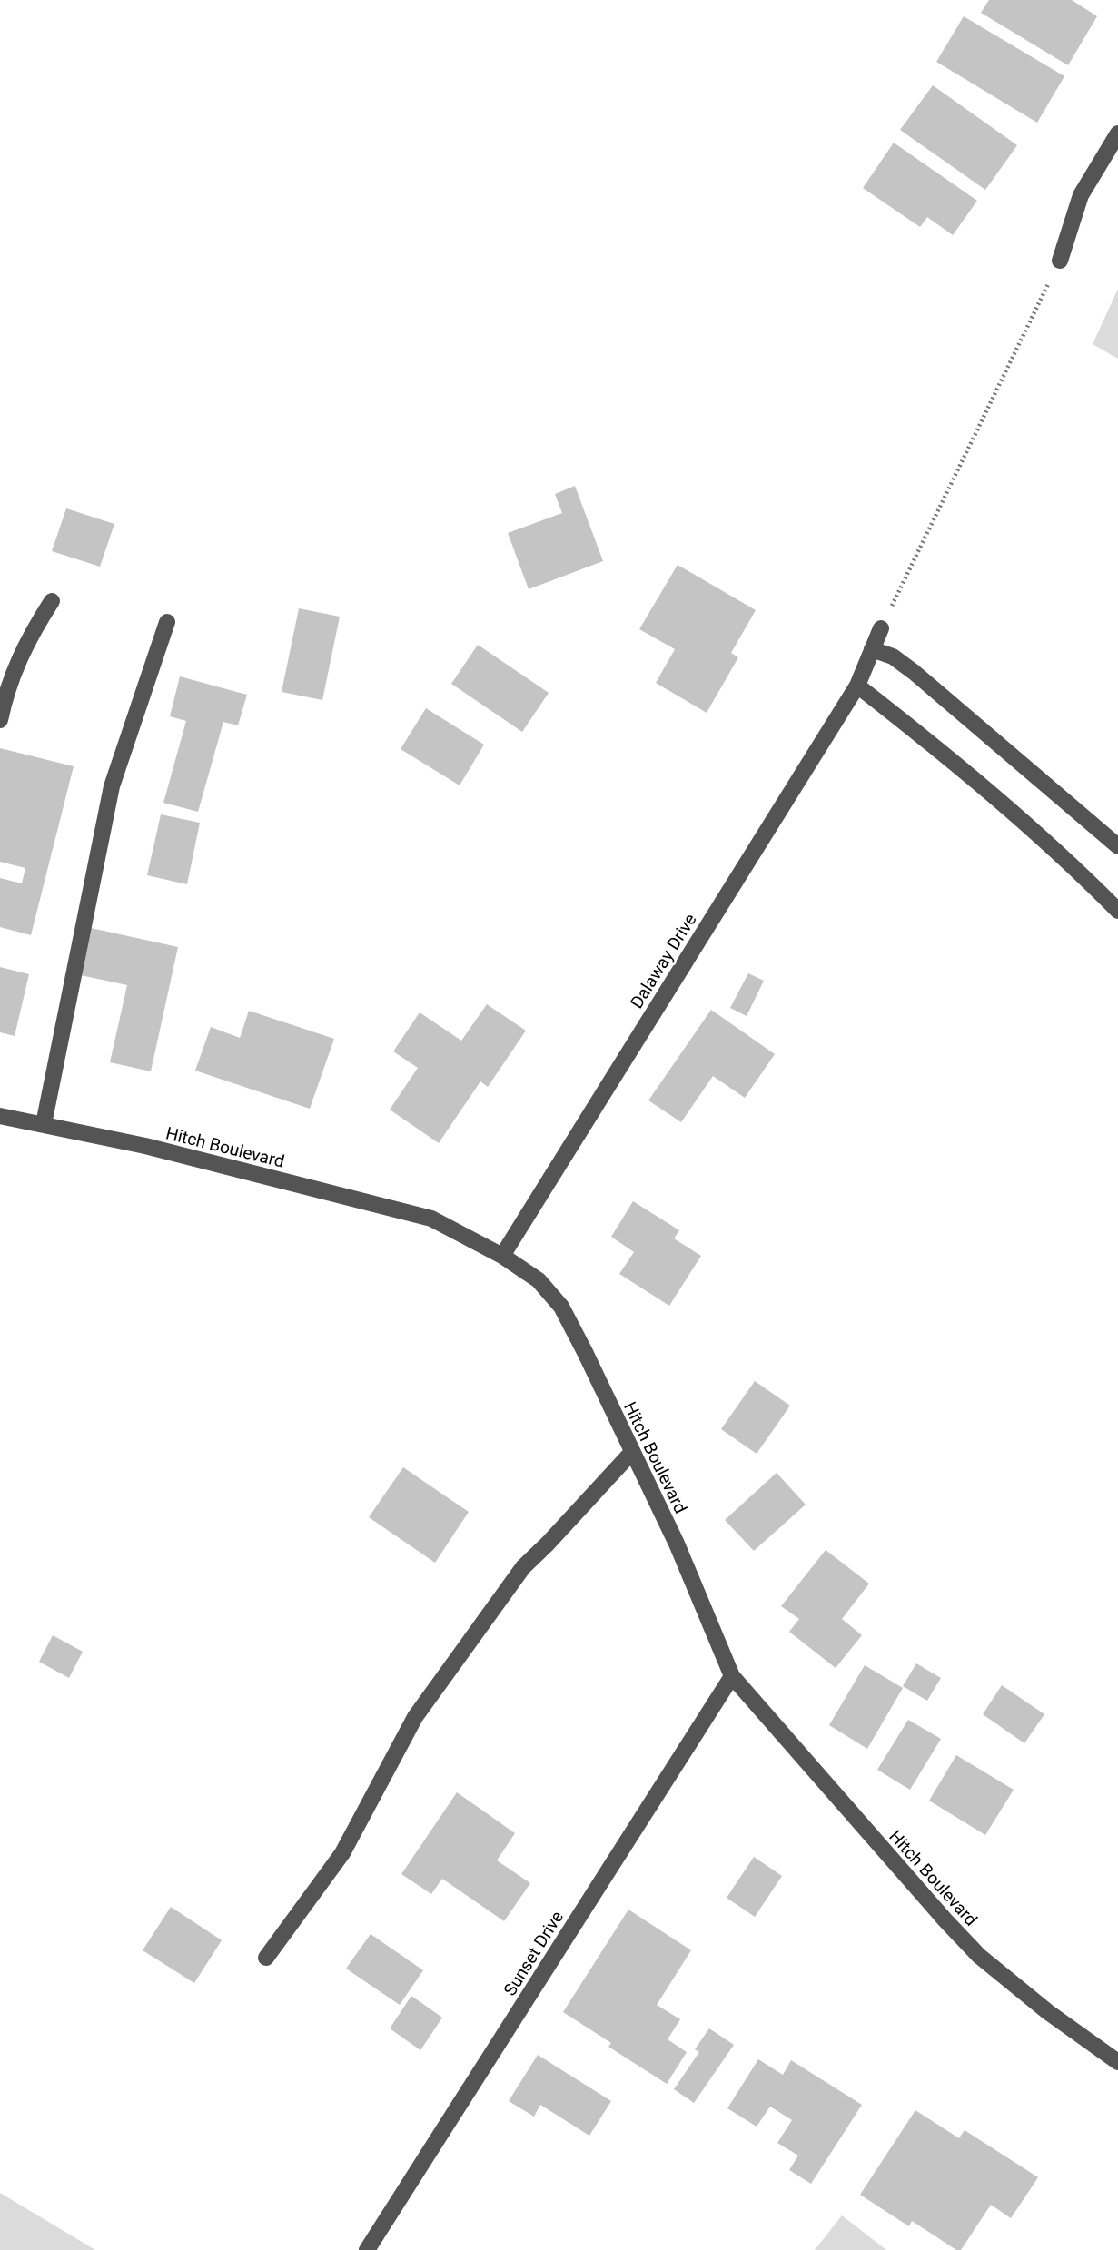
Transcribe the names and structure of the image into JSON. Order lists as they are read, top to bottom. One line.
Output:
{"streets":{"street":["Dalaway Drive","Hitch Boulevard","Sunset Drive"]},"crossings":[["Dalaway Drive","Hitch Boulevard"],["Hitch Boulevard","Sunset Drive"]]}
